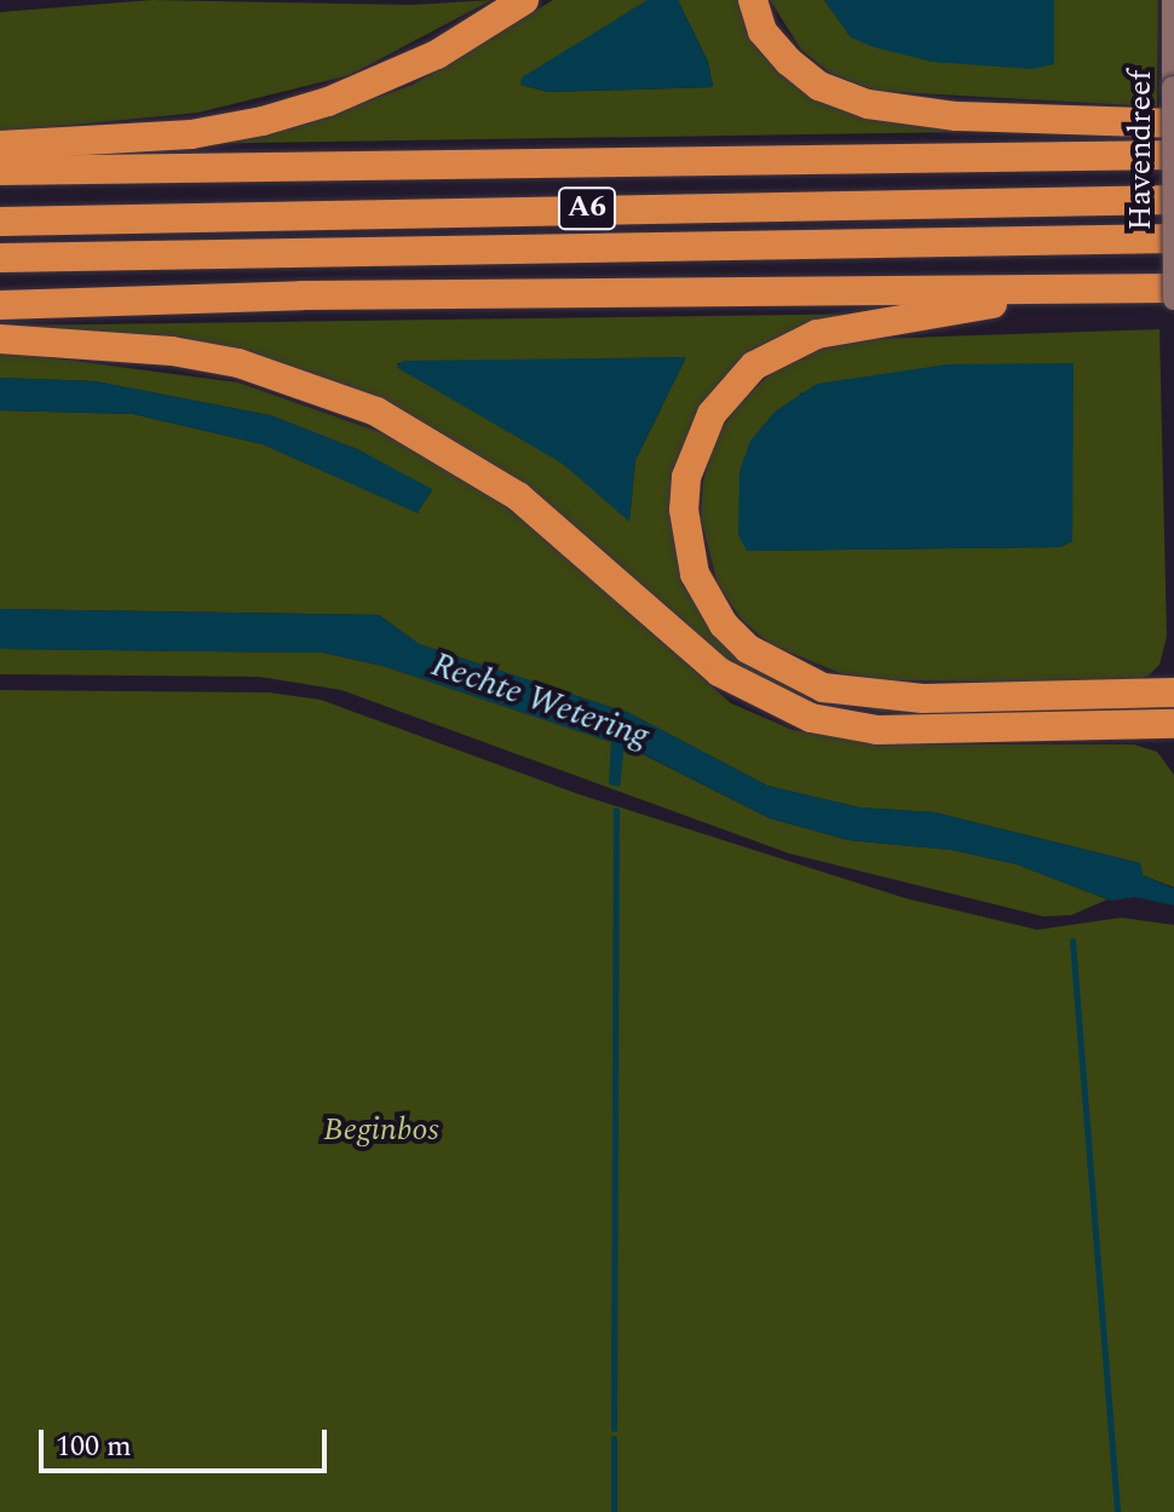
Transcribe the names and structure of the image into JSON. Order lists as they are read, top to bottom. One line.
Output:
{"streets":{"highway":["A6"],"main road":["Havendreef"]},"water":["Rechte Wetering"],"parks":["Beginbos"],"scale_bar":"100 m"}
